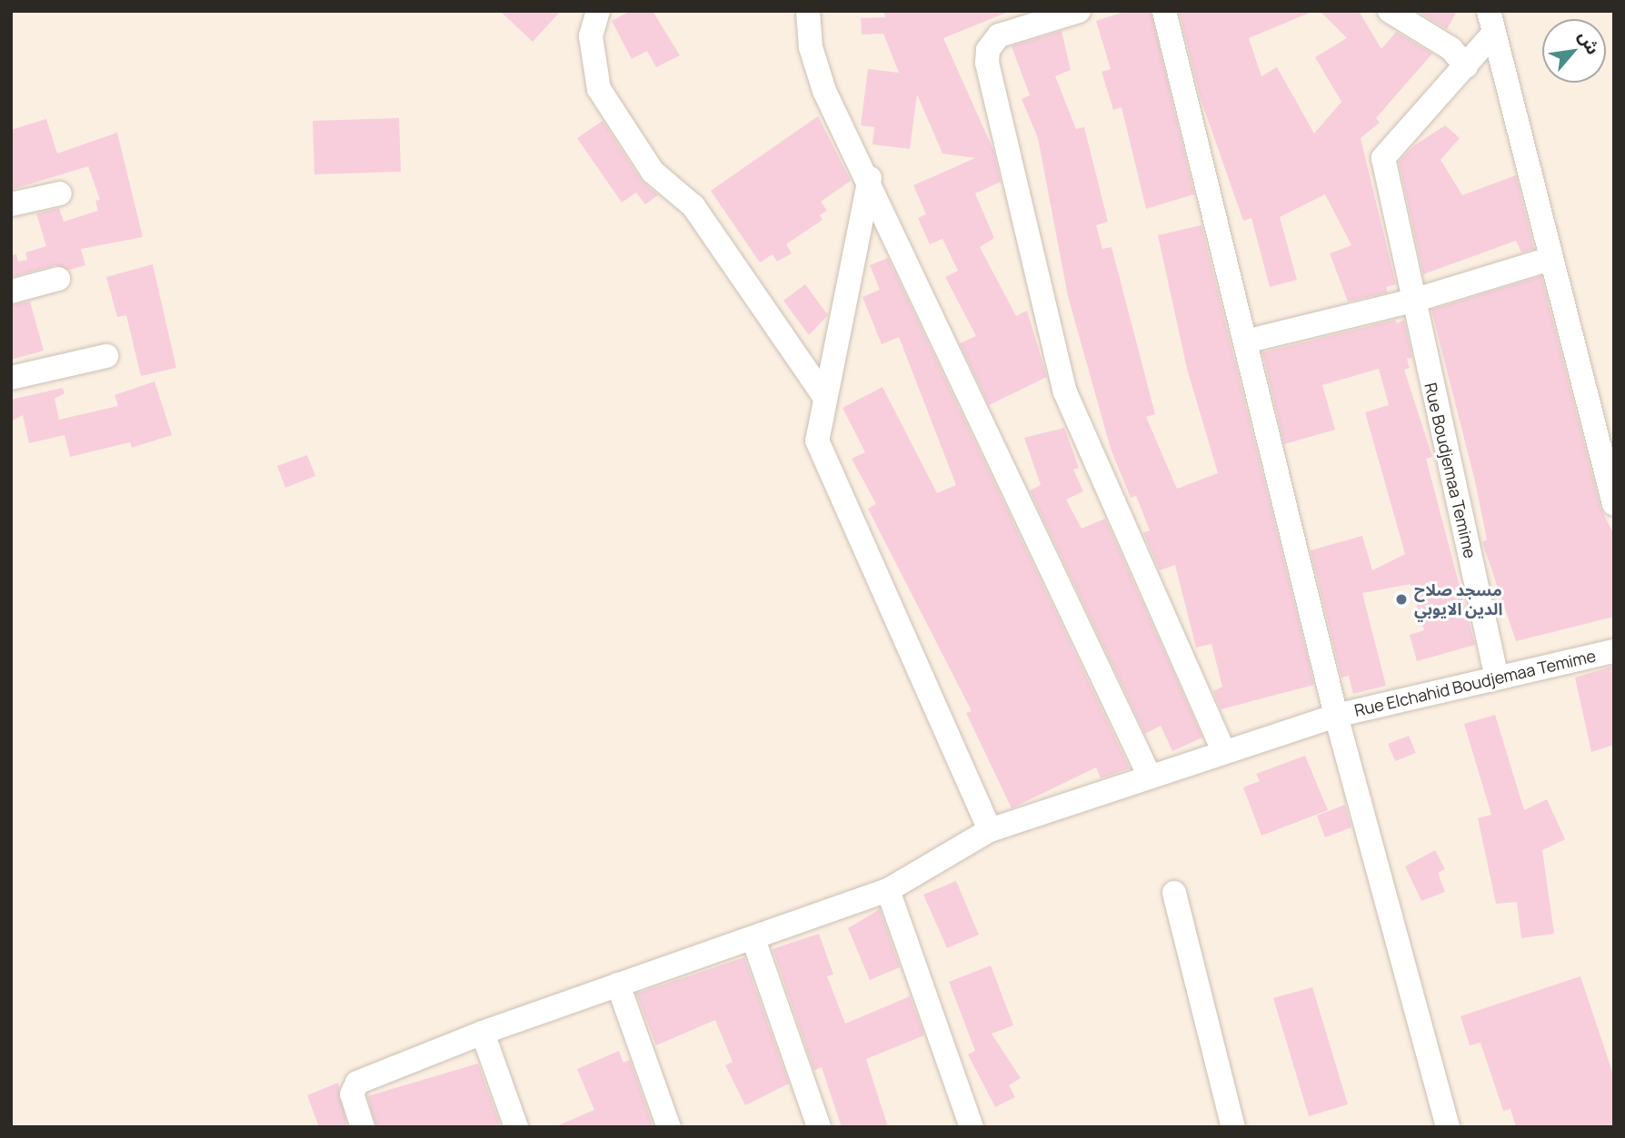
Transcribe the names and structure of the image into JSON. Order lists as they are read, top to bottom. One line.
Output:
{"streets":{"street":["Rue Boudjemaa Temime","Rue Elchahid Boudjemaa Temime"]},"crossings":[["Rue Boudjemaa Temime","Rue Elchahid Boudjemaa Temime"]],"places":["مسجد صلاح الدين الايوبي"],"north":"top right"}
